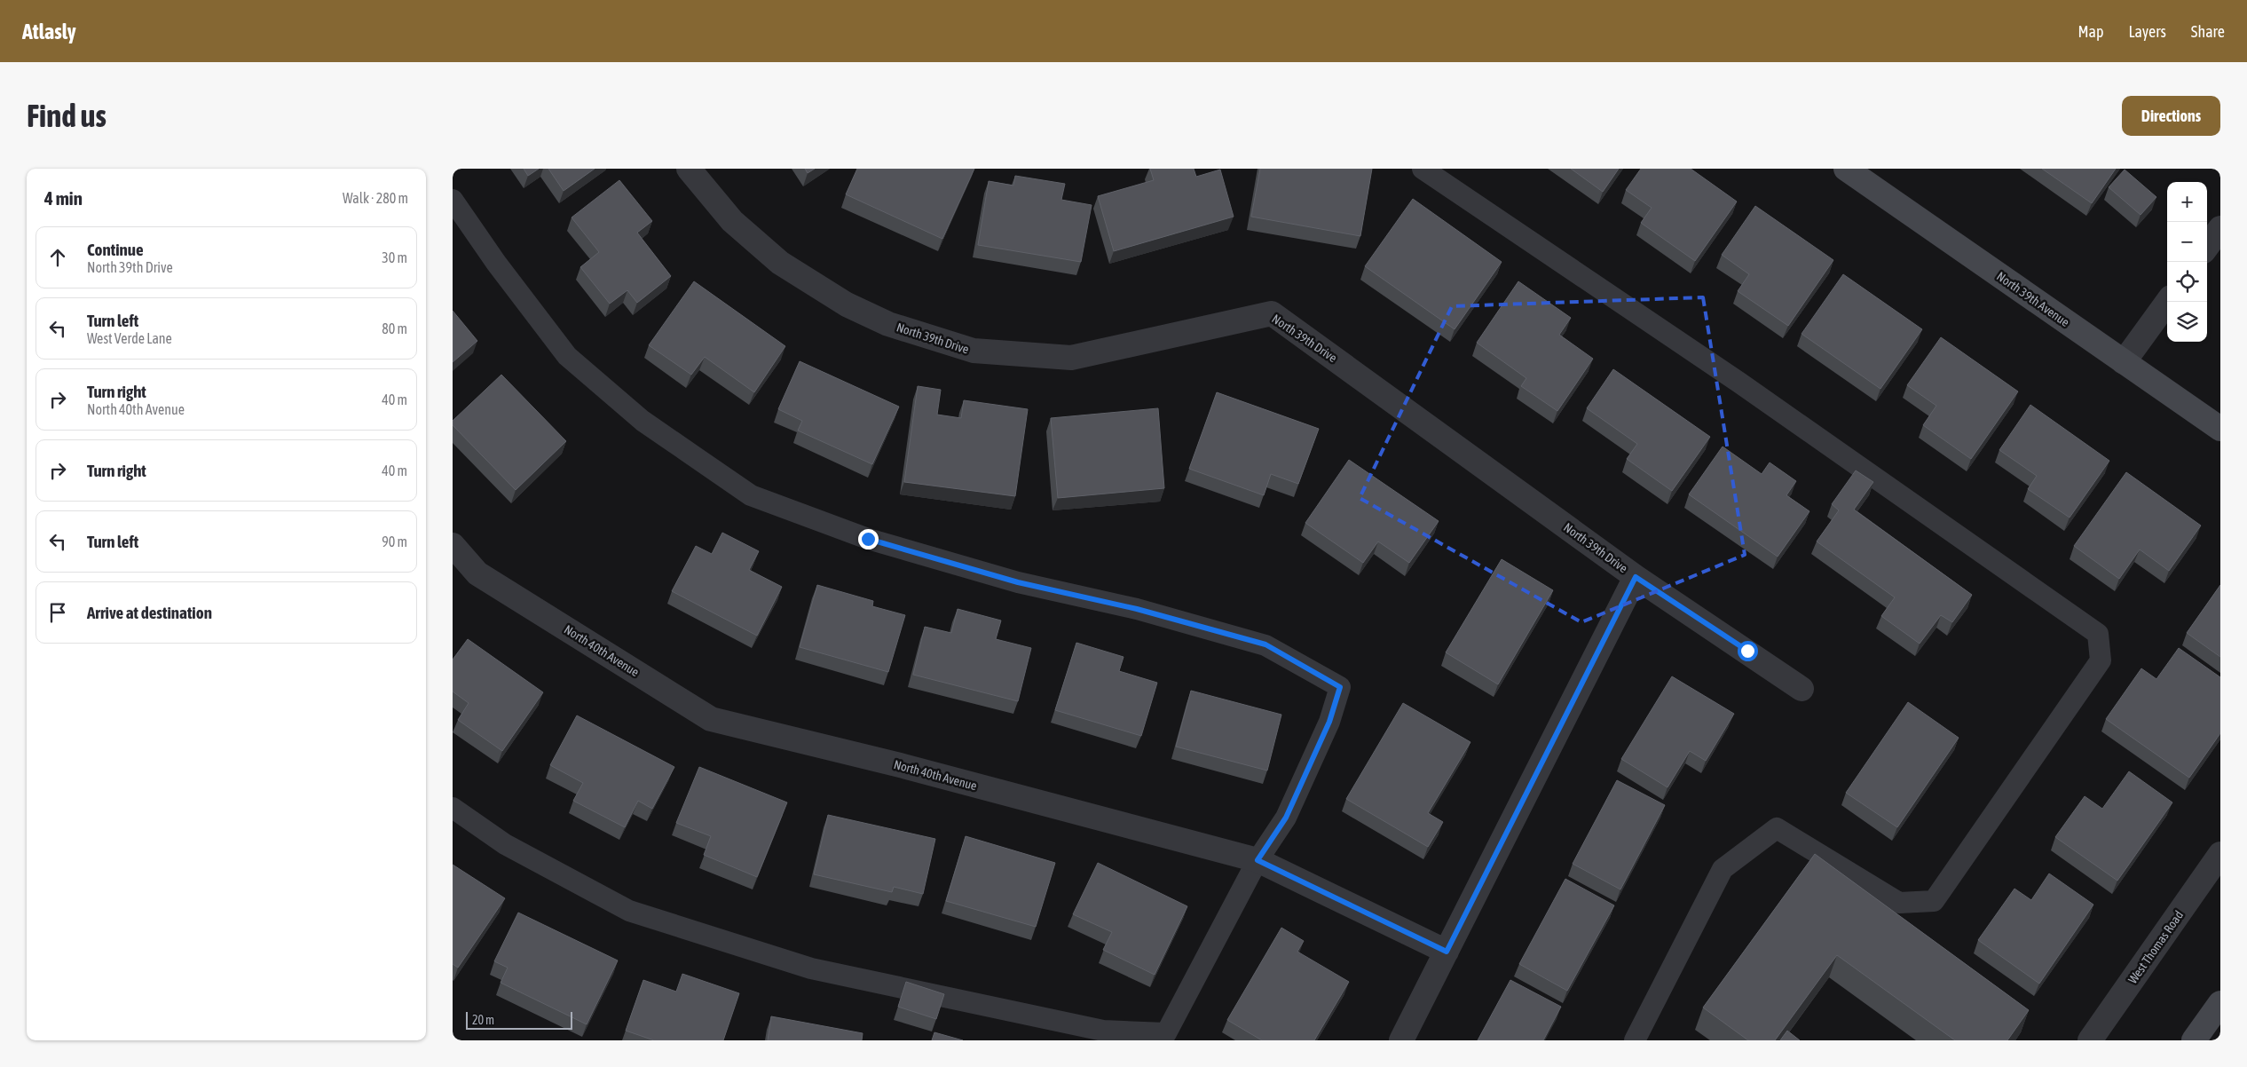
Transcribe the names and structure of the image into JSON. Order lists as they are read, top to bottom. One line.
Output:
{"streets":{"street":["North 39th Avenue","North 39th Drive","North 40th Avenue","West Thomas Road"]},"scale_bar":"20 m","page":{"header":"Atlasly","nav":["Map","Layers","Share"],"buttons":"Directions","title":"Find us","heading":["4 min","Walk · 280 m"],"map_buttons":["+","−"],"list":[["Continue","North 39th Drive","30 m"],["Turn left","West Verde Lane","80 m"],["Turn right","North 40th Avenue","40 m"],["Turn right","40 m"],["Turn left","90 m"],"Arrive at destination"],"scale":"20 m"}}
